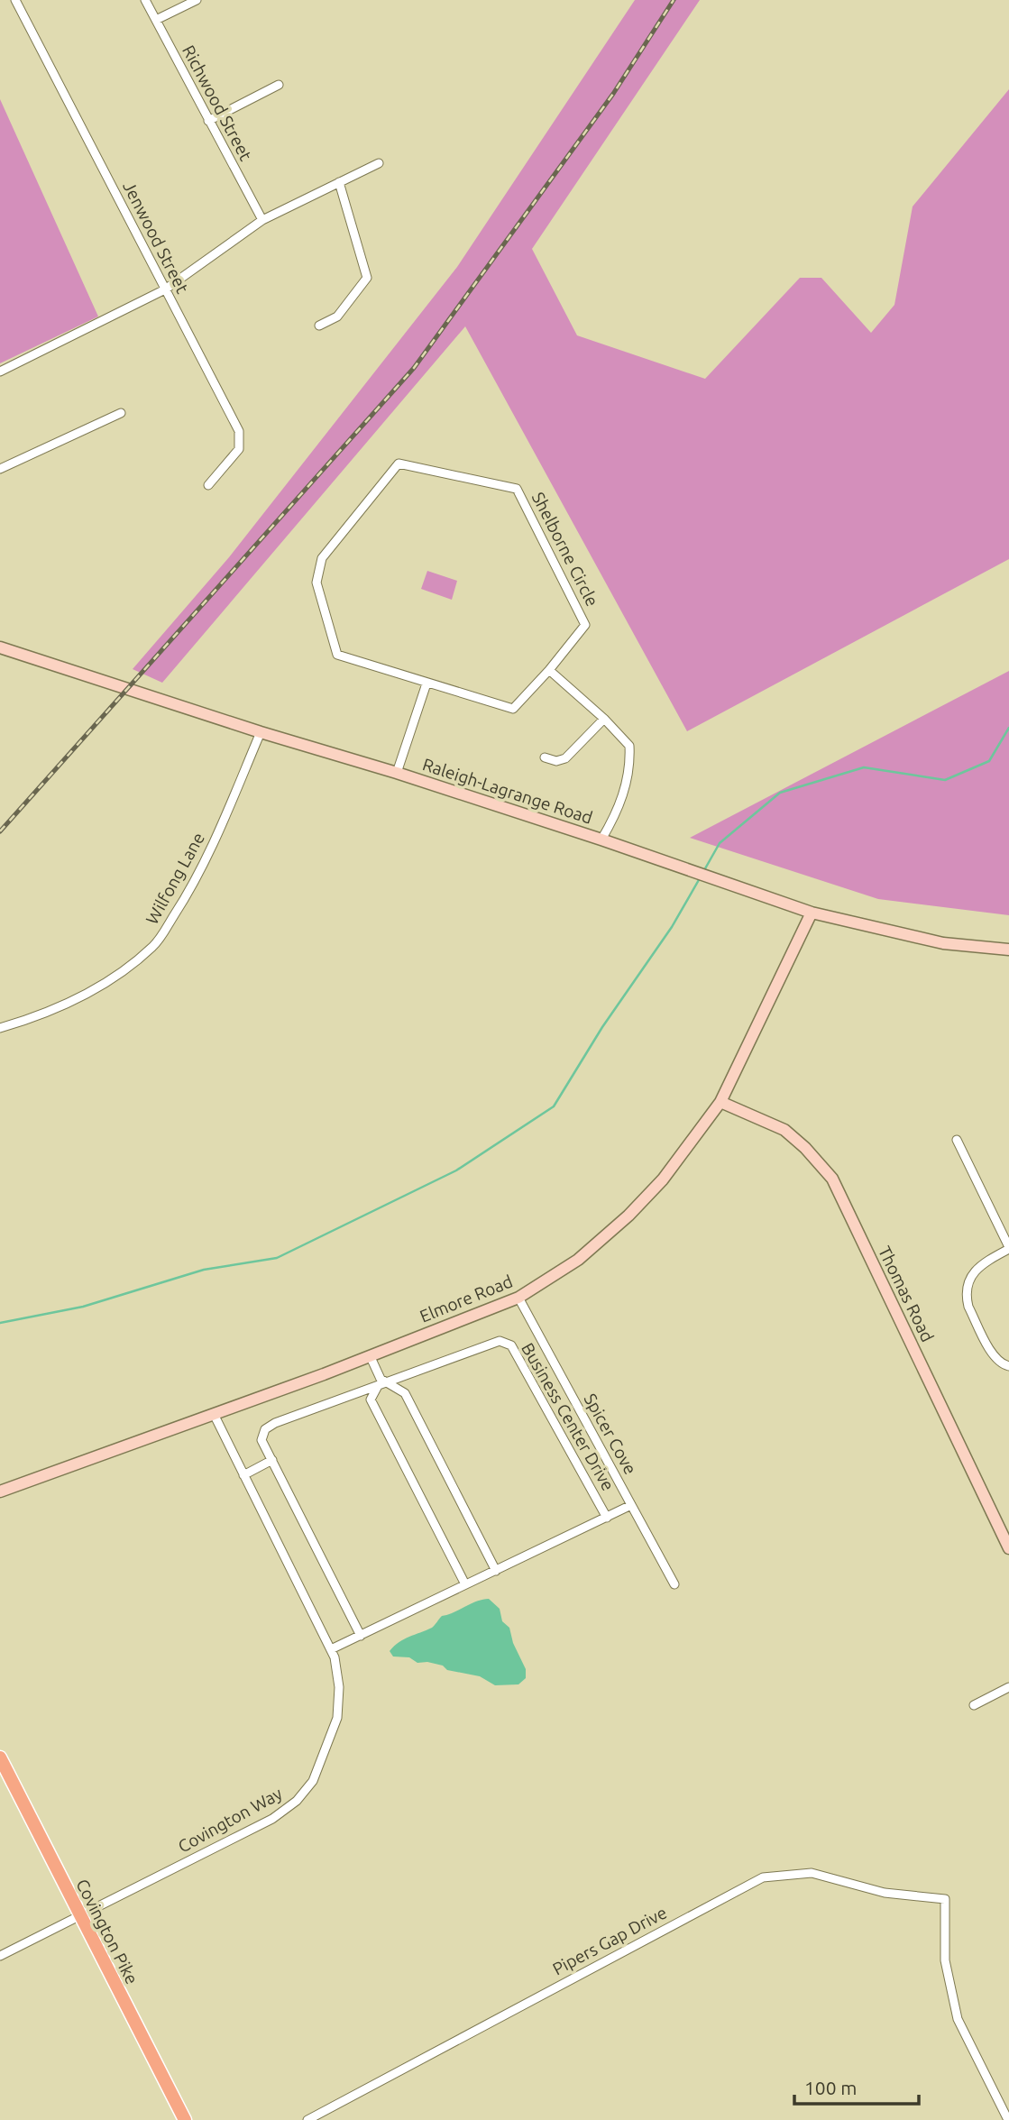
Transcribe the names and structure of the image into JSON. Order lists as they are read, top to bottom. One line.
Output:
{"streets":{"main road":["Covington Pike"],"street":["Richwood Street","Jenwood Street","Shelborne Circle","Raleigh-Lagrange Road","Wilfong Lane","Thomas Road","Elmore Road","Business Center Drive","Spicer Cove","Covington Way","Pipers Gap Drive"]},"crossings":[["Raleigh-Lagrange Road","Wilfong Lane"],["Raleigh-Lagrange Road","Elmore Road"],["Thomas Road","Elmore Road"],["Elmore Road","Spicer Cove"],["Elmore Road","Covington Way"],["Business Center Drive","Spicer Cove"],["Business Center Drive","Covington Way"],["Covington Way","Covington Pike"]],"scale_bar":"100 m"}
